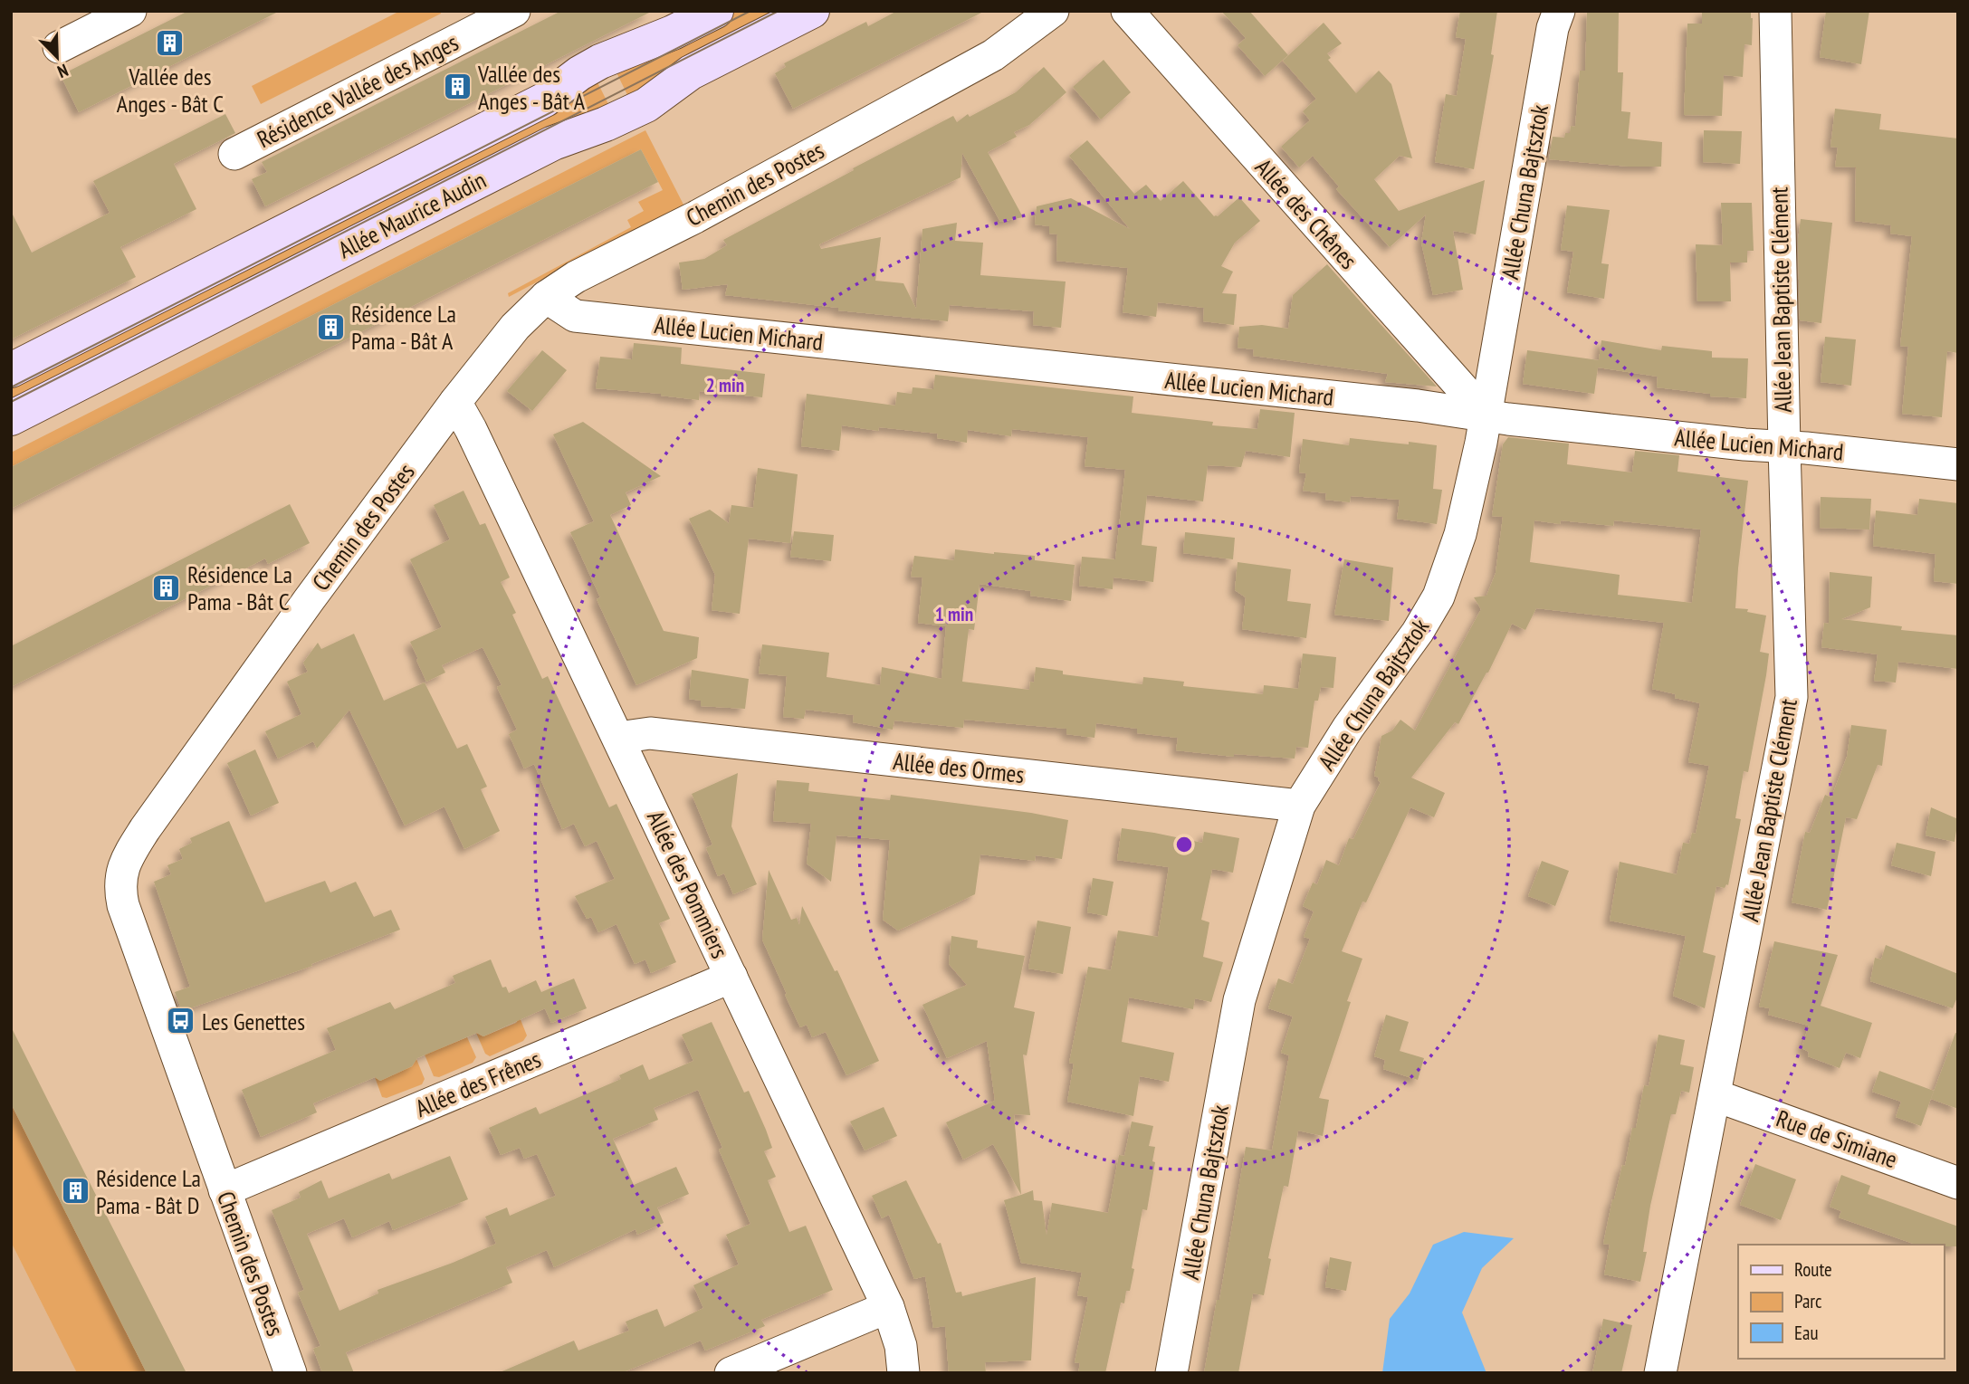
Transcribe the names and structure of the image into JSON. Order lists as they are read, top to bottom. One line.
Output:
{"streets":{"street":["Résidence Vallée des Anges","Chemin des Postes","Allée Chuna Bajtsztok","Allée des Chênes","Allée Maurice Audin","Allée Jean Baptiste Clément","Allée Lucien Michard","Allée des Ormes","Allée des Pommiers","Allée des Frênes","Rue de Simiane"]},"crossings":[["Chemin des Postes","Allée Lucien Michard"],["Chemin des Postes","Allée des Pommiers"],["Chemin des Postes","Allée des Frênes"],["Allée Chuna Bajtsztok","Allée des Chênes"],["Allée Chuna Bajtsztok","Allée Lucien Michard"],["Allée Chuna Bajtsztok","Allée des Ormes"],["Allée des Chênes","Allée Lucien Michard"],["Allée Jean Baptiste Clément","Allée Lucien Michard"],["Allée Jean Baptiste Clément","Rue de Simiane"],["Allée des Ormes","Allée des Pommiers"],["Allée des Pommiers","Allée des Frênes"]],"places":{"building":["Vallée des Anges - Bât C","Vallée des Anges - Bât A","Résidence La Pama - Bât A","Résidence La Pama - Bât C","Résidence La Pama - Bât D"],"bus stop":["Les Genettes"]},"legend":["Route","Parc","Eau"],"north":"bottom right","rings":["2 min","1 min"]}
